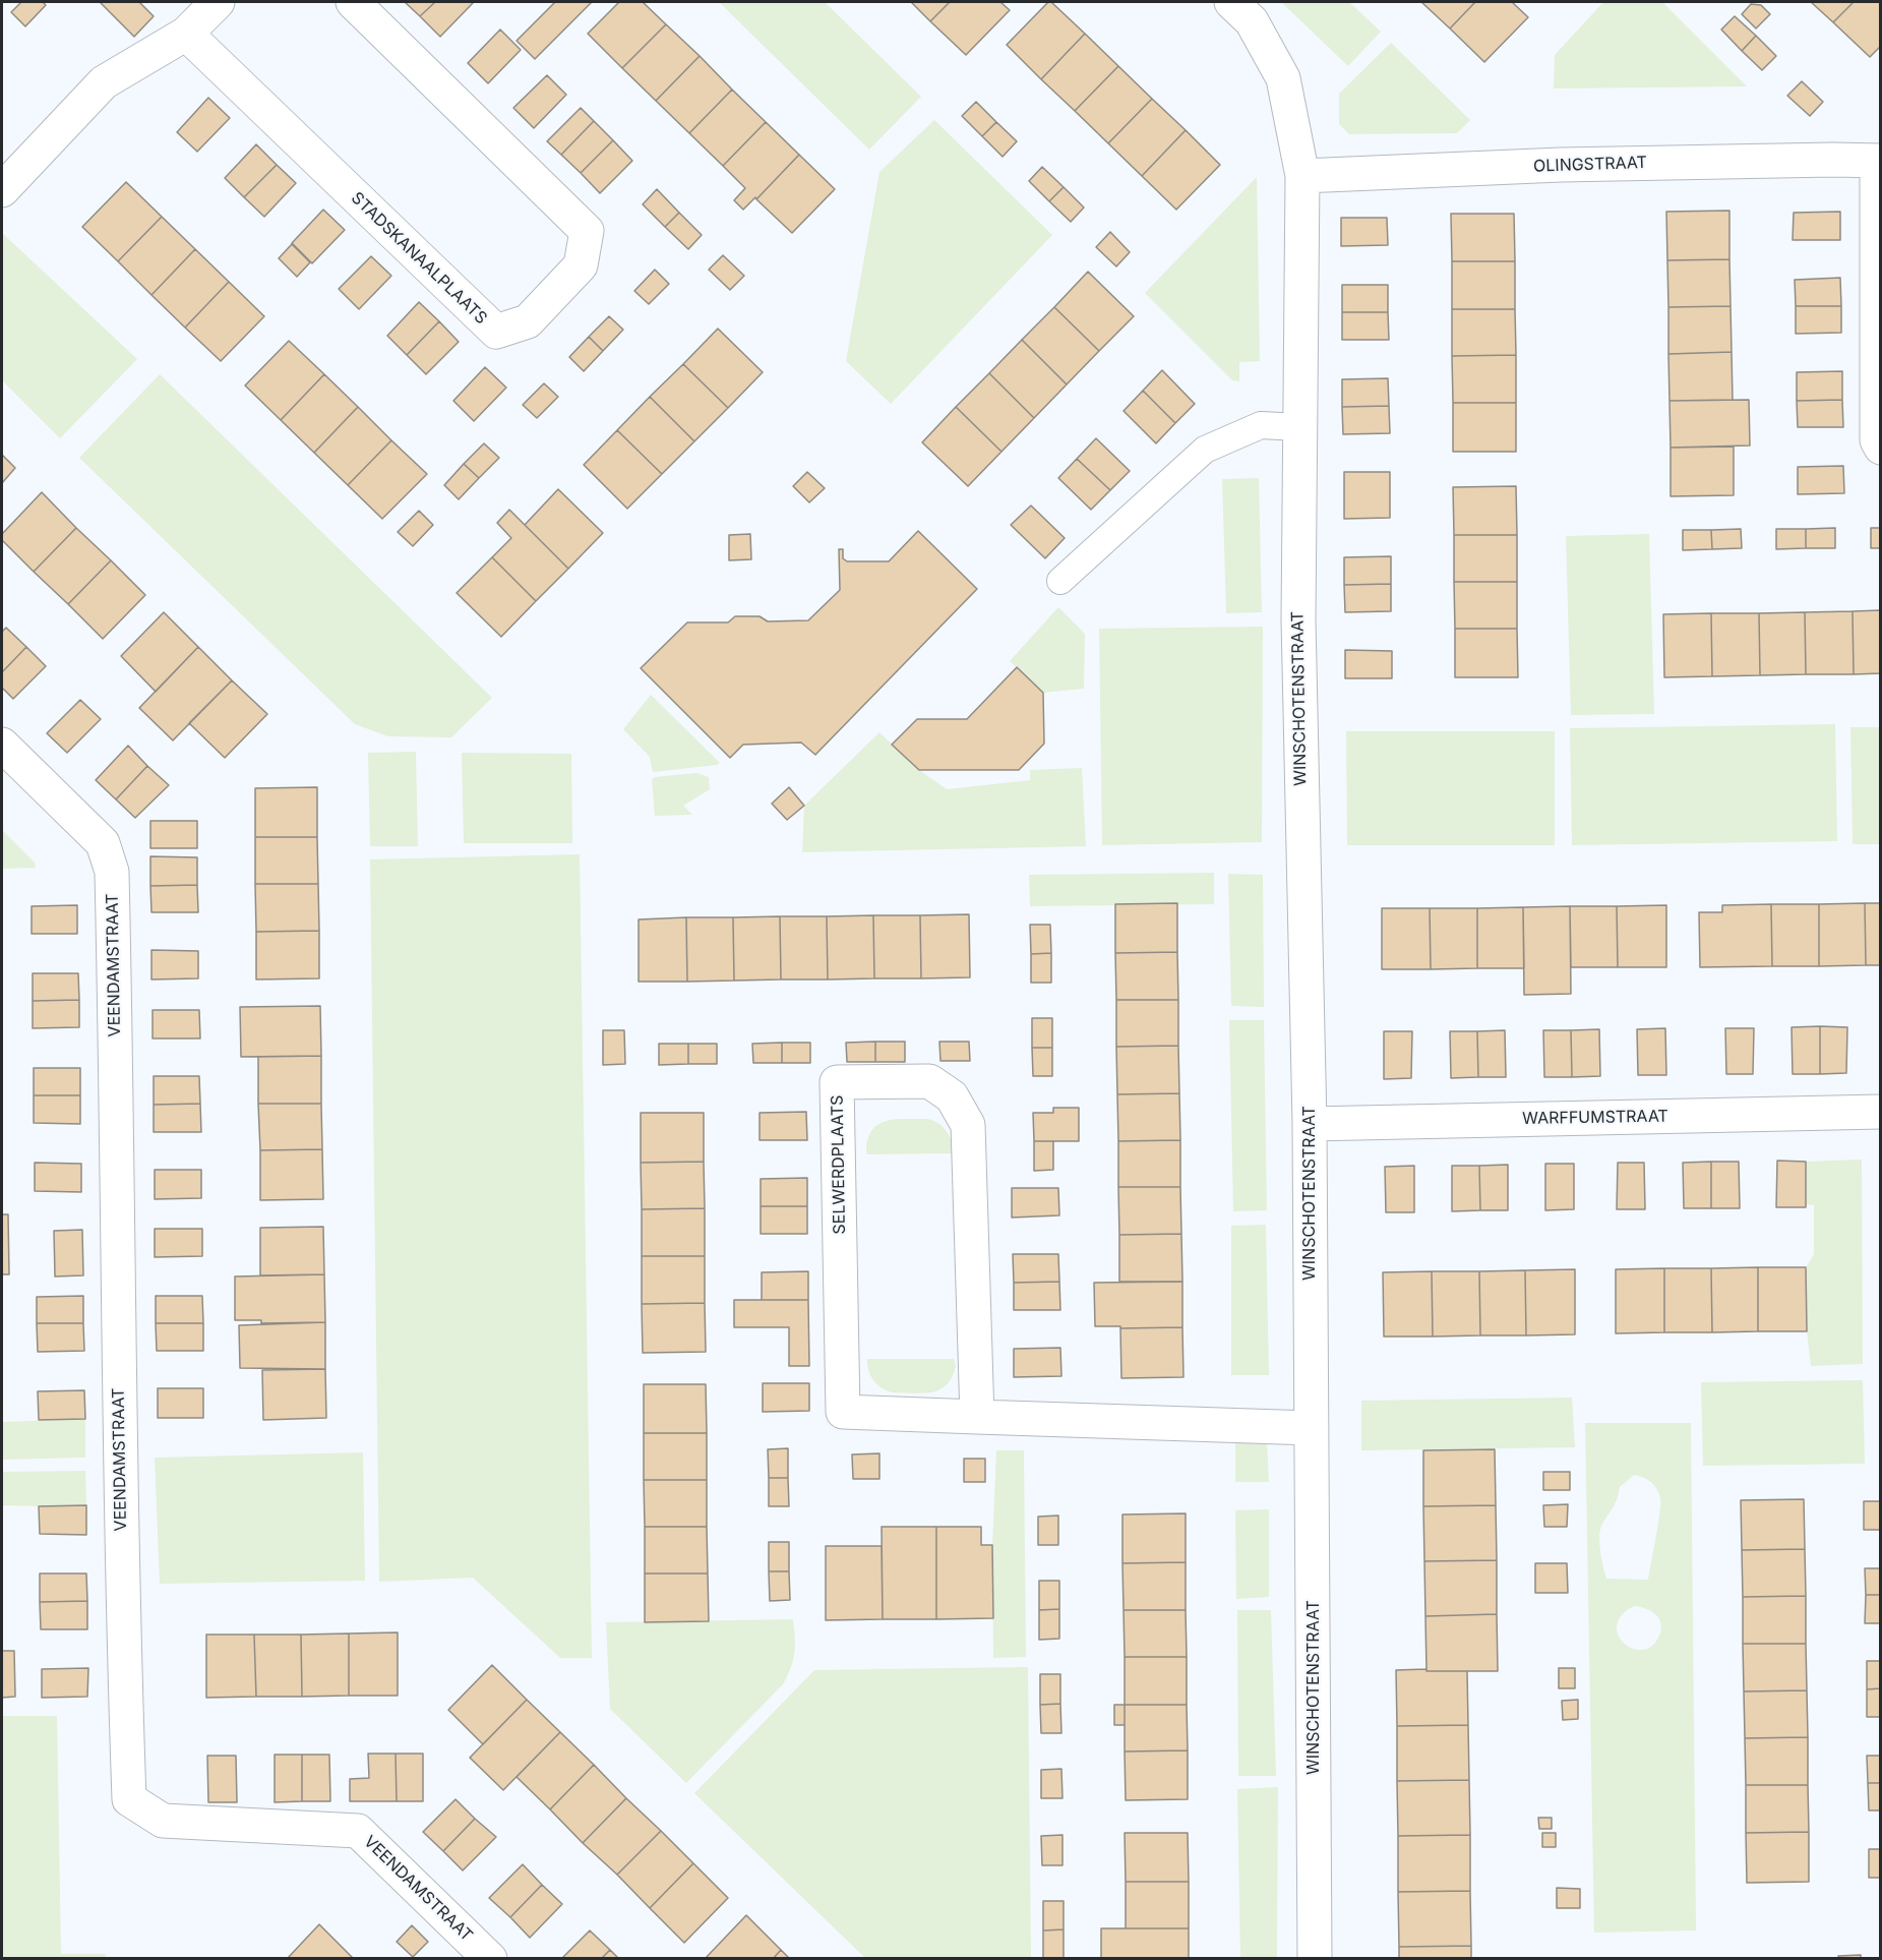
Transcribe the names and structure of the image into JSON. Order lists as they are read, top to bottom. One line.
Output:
{"streets":{"street":["OLINGSTRAAT","STADSKANAALPLAATS","WINSCHOTENSTRAAT","VEENDAMSTRAAT","WARFFUMSTRAAT","SELWERDPLAATS"]},"crossings":[["OLINGSTRAAT","WINSCHOTENSTRAAT"],["WINSCHOTENSTRAAT","WARFFUMSTRAAT"],["WINSCHOTENSTRAAT","SELWERDPLAATS"]]}
